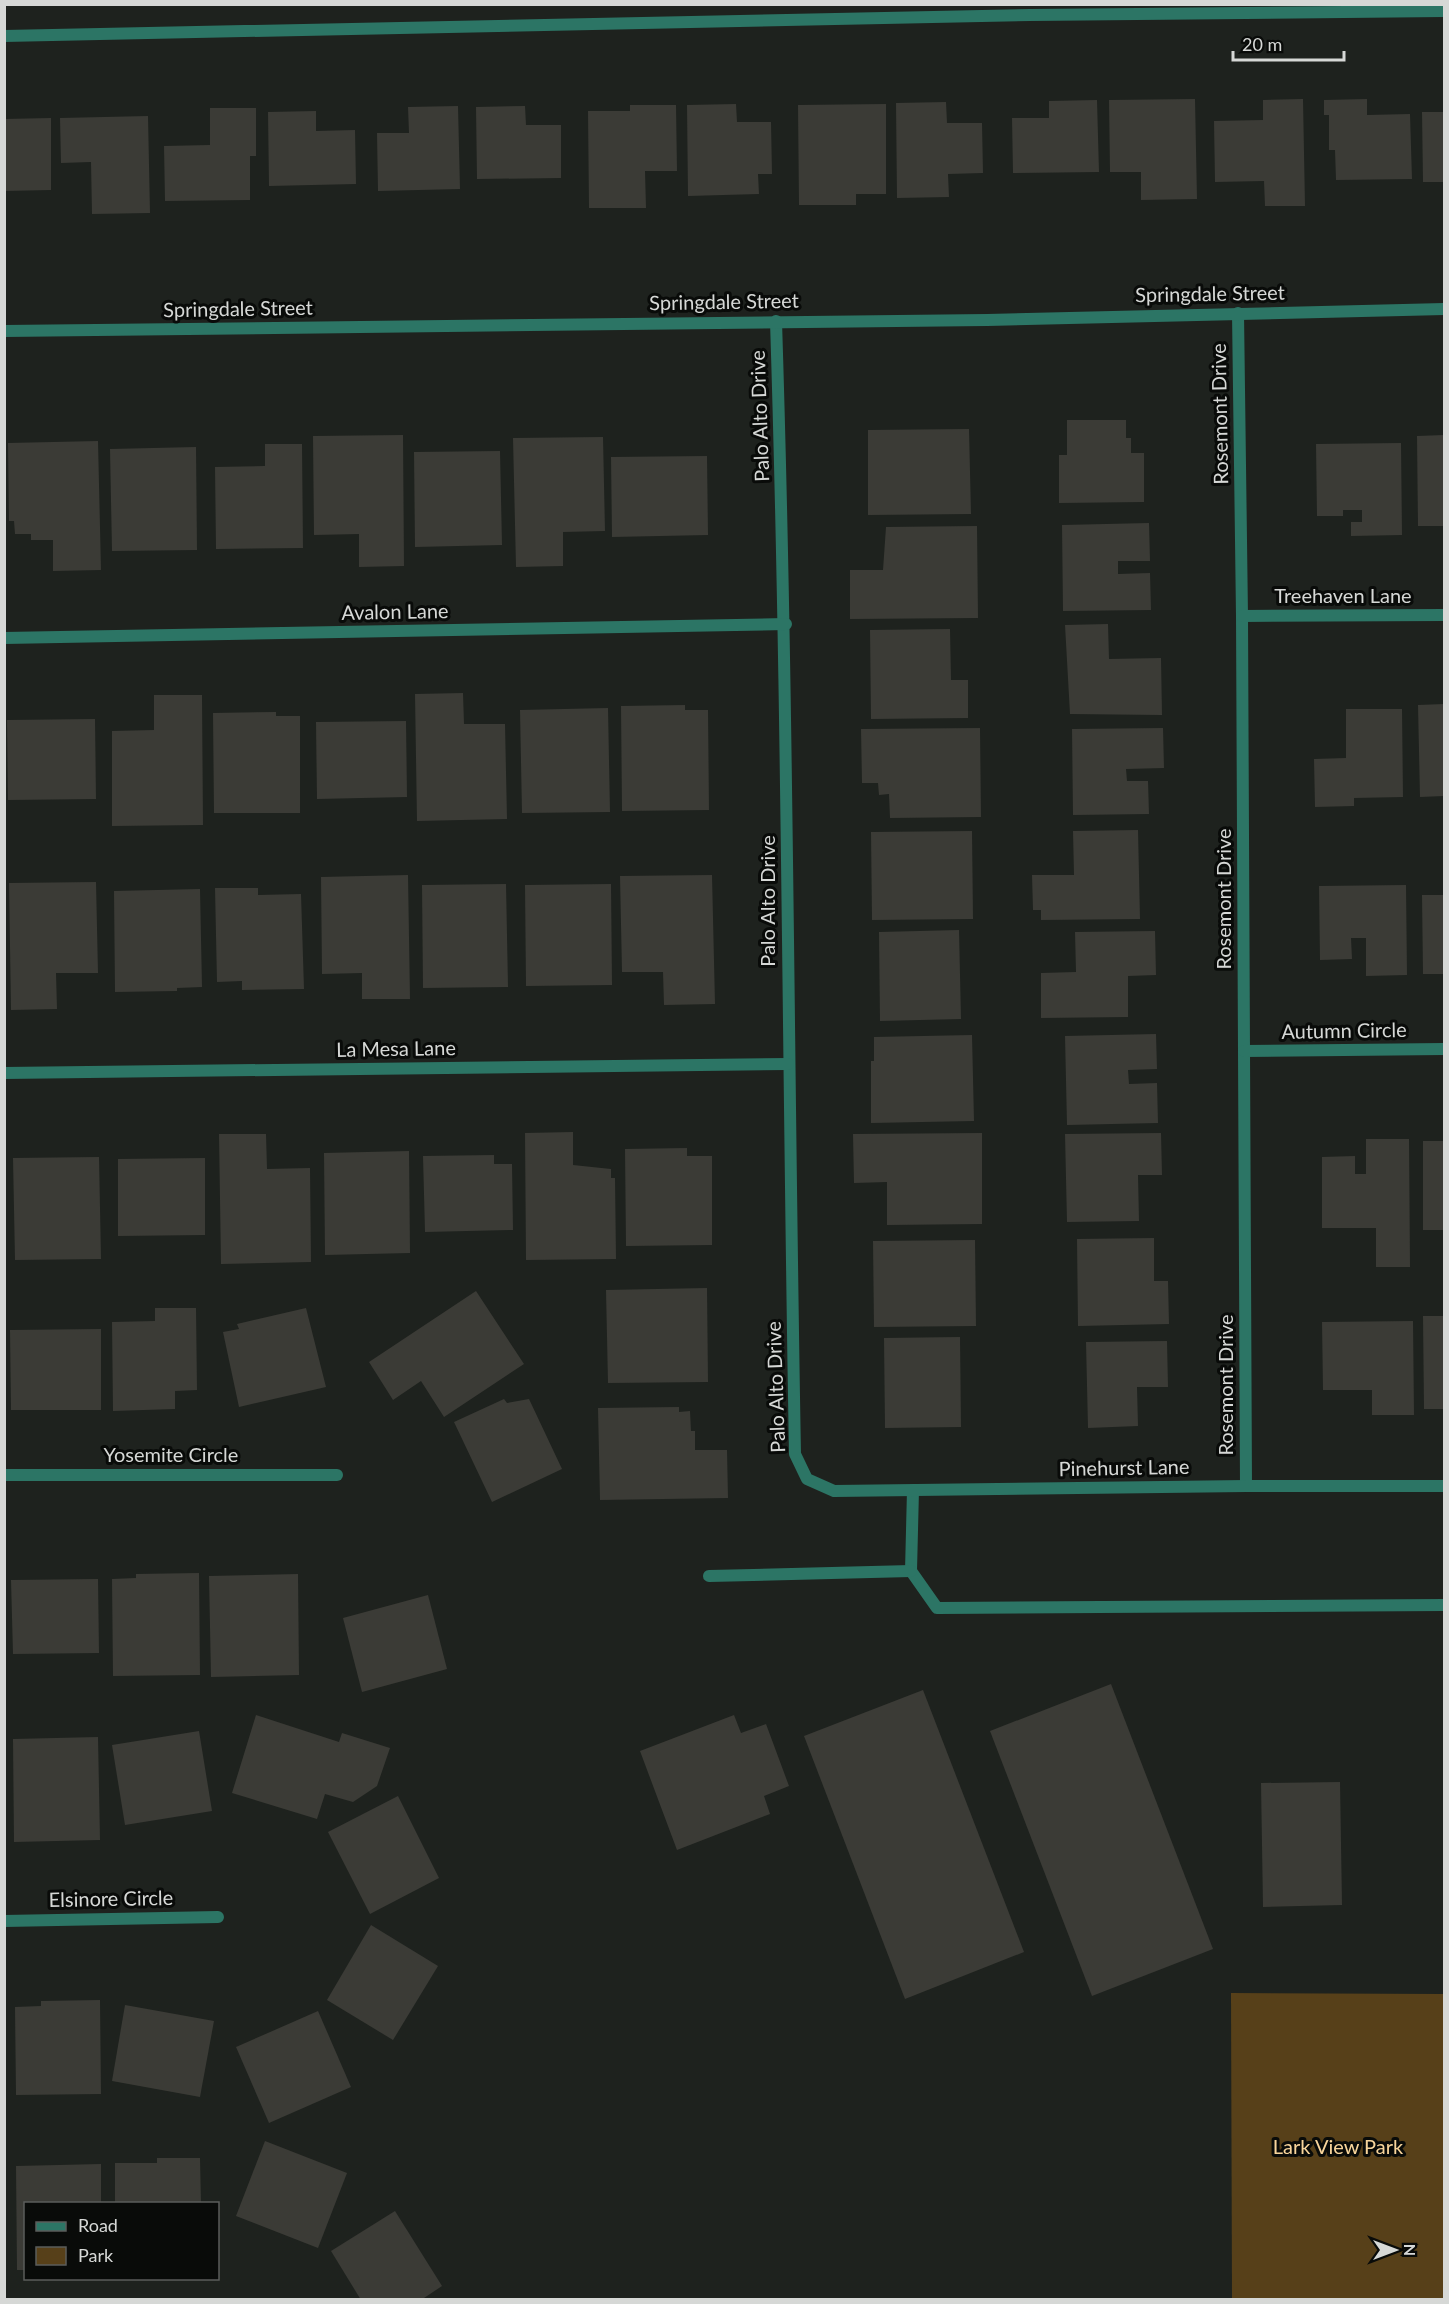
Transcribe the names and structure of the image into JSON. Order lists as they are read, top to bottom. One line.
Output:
{"streets":{"street":["Springdale Street","Rosemont Drive","Palo Alto Drive","Treehaven Lane","Avalon Lane","Autumn Circle","La Mesa Lane","Yosemite Circle","Pinehurst Lane","Elsinore Circle"]},"crossings":[["Springdale Street","Rosemont Drive"],["Springdale Street","Palo Alto Drive"],["Rosemont Drive","Treehaven Lane"],["Rosemont Drive","Autumn Circle"],["Rosemont Drive","Pinehurst Lane"],["Palo Alto Drive","Avalon Lane"],["Palo Alto Drive","La Mesa Lane"],["Palo Alto Drive","Pinehurst Lane"]],"parks":["Lark View Park"],"legend":["Road","Park"],"scale_bar":"20 m","north":"right"}
